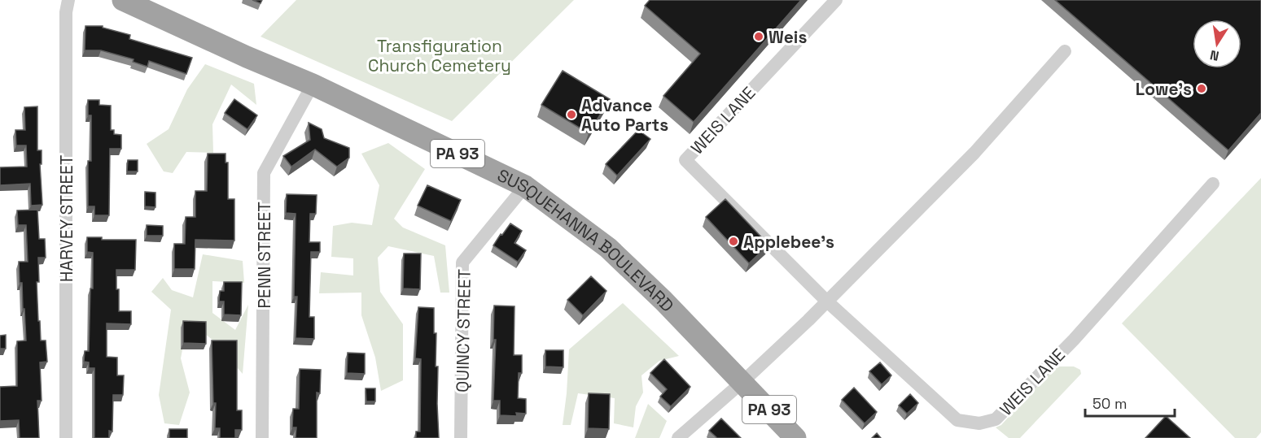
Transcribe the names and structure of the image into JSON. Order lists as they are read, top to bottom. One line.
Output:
{"streets":{"highway":["PA 93","SUSQUEHANNA BOULEVARD"],"street":["WEIS LANE","HARVEY STREET","PENN STREET","QUINCY STREET"]},"crossings":[["SUSQUEHANNA BOULEVARD","PENN STREET"],["SUSQUEHANNA BOULEVARD","QUINCY STREET"]],"parks":["Transfiguration Church Cemetery"],"places":["Weis","Lowe's","Advance Auto Parts","Applebee's"],"scale_bar":"50 m","north":"bottom"}
